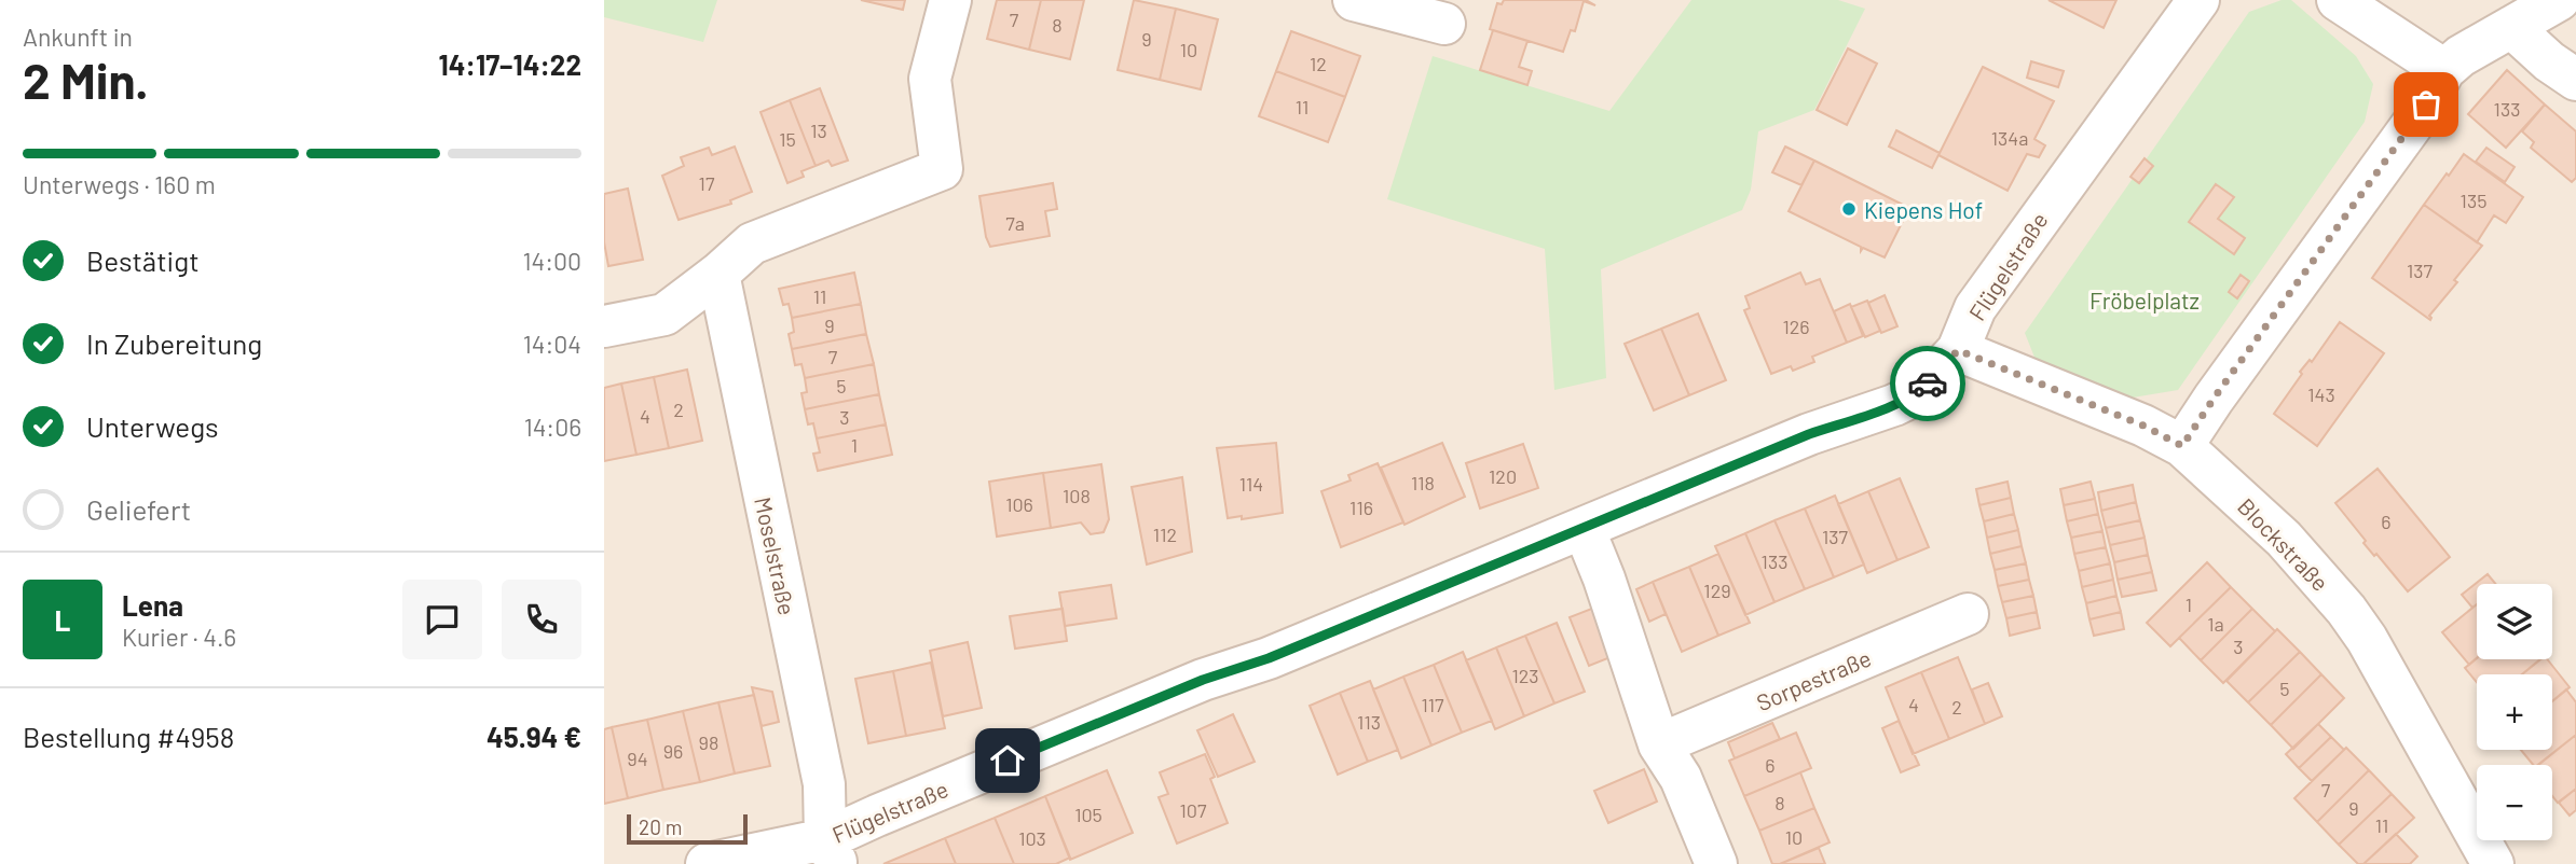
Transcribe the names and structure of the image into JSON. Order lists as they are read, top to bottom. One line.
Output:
{"streets":{"street":["Flügelstraße","Blockstraße","Moselstraße","Sorpestraße"]},"crossings":[["Flügelstraße","Blockstraße"],["Flügelstraße","Moselstraße"]],"parks":["Fröbelplatz"],"places":["Kiepens Hof"],"house_numbers":["7","8","9","10","12","11","133","13","134a","15","17","135","7a","137","11","9","126","7","5","143","2","4","3","1","120","118","114","108","106","116","6","112","137","133","129","1","1a","3","123","5","117","4","2","113","98","96","94","6","7","8","9","107","105","11","10","103"],"scale_bar":"20 m","page":{"heading":["2 Min.","Ankunft in","14:17–14:22"],"panel":["Lena","Kurier · 4.6","Bestellung #4958","45.94 €"],"bar":"Unterwegs · 160 m","list":[["Bestätigt","14:00"],["In Zubereitung","14:04"],["Unterwegs","14:06"],"Geliefert"],"round":"L","map_buttons":["+","−"],"scale":"20 m"}}
